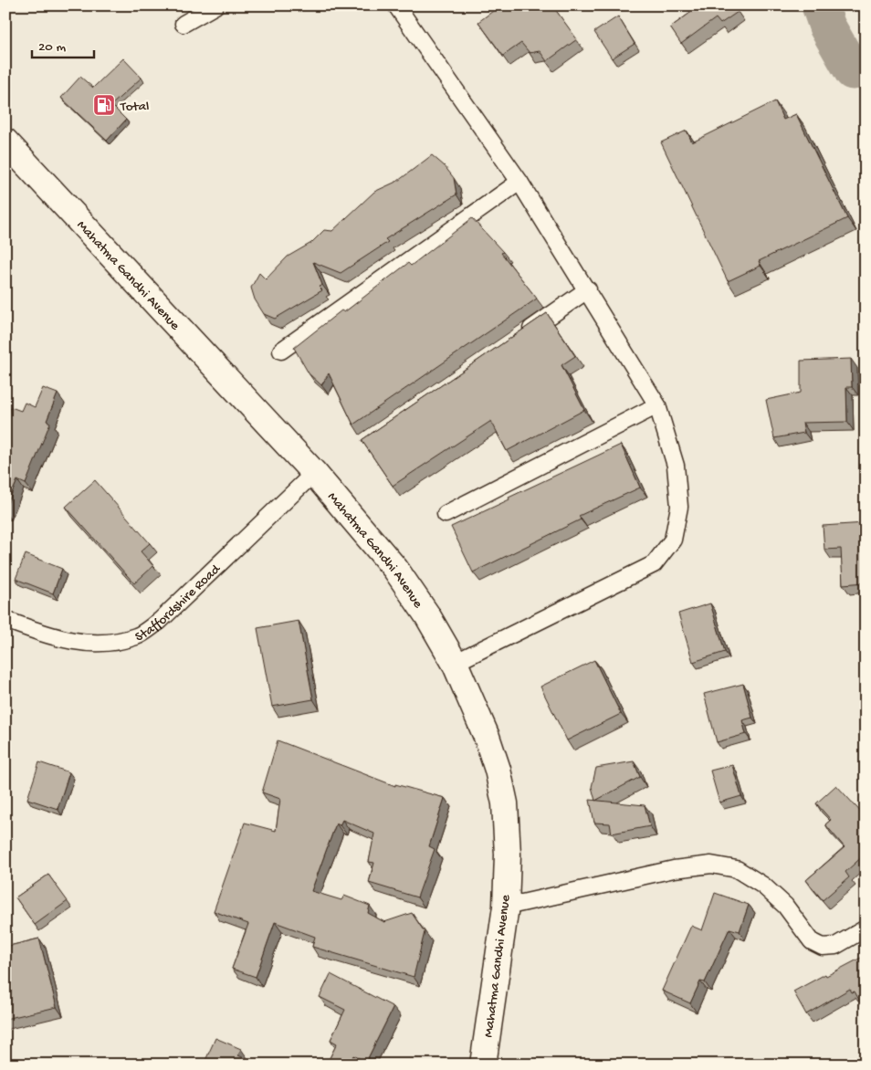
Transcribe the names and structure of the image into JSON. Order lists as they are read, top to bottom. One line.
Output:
{"streets":{"main road":["Mahatma Gandhi Avenue"],"street":["Staffordshire Road"]},"crossings":[["Mahatma Gandhi Avenue","Staffordshire Road"]],"places":{"fuel station":["Total"]},"scale_bar":"20 m"}
